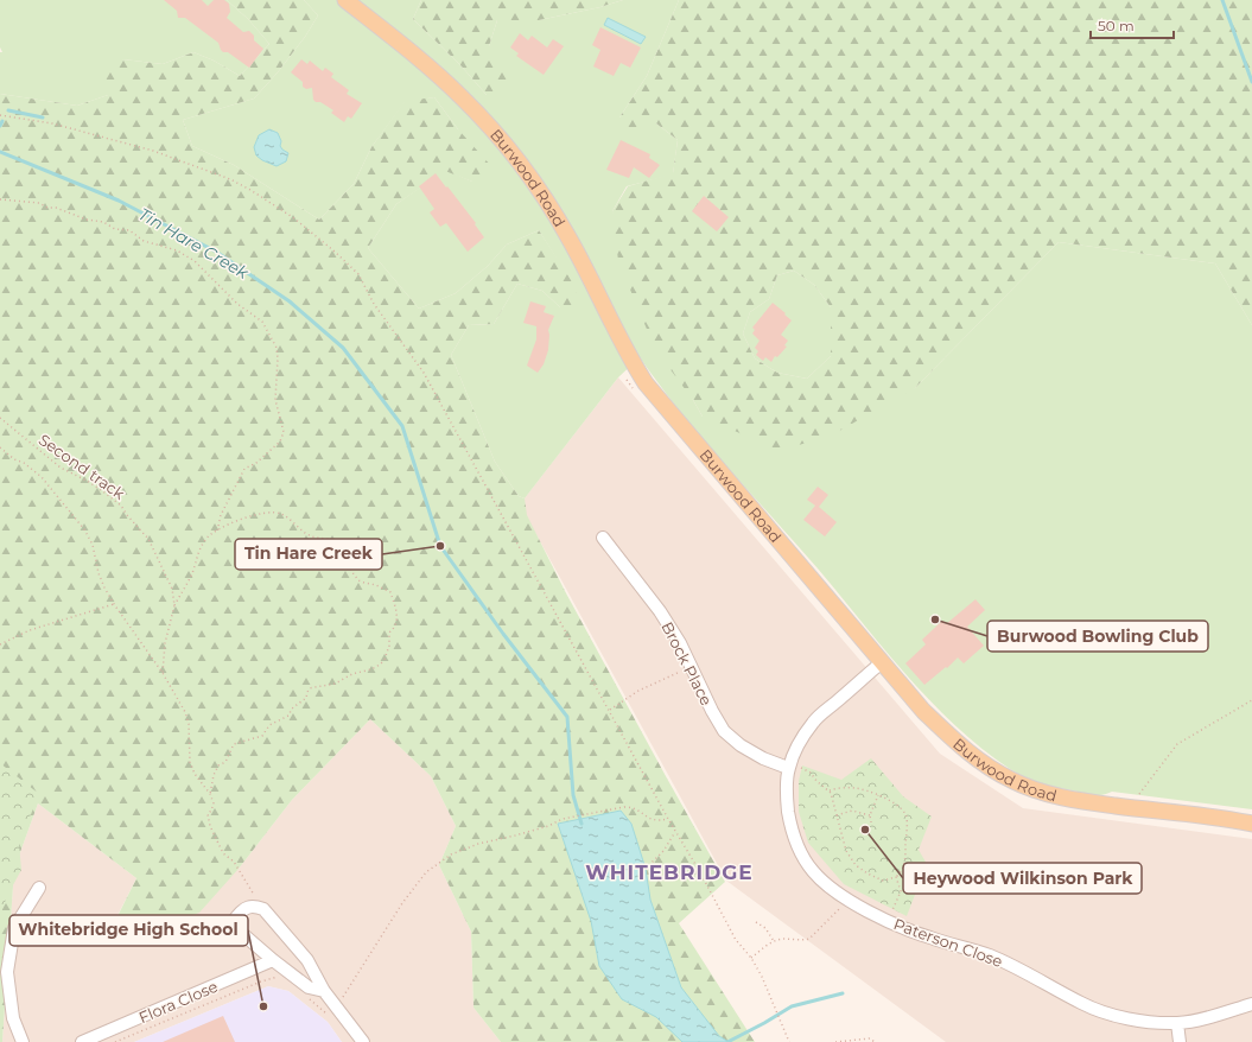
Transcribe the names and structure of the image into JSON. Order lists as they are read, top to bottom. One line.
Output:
{"streets":{"main road":["Burwood Road"],"street":["Brock Place","Paterson Close","Flora Close"],"path":["Second track"]},"crossings":[["Burwood Road","Paterson Close"],["Brock Place","Paterson Close"]],"districts":["WHITEBRIDGE"],"water":["Tin Hare Creek"],"places":["Tin Hare Creek","Burwood Bowling Club","Heywood Wilkinson Park","Whitebridge High School"],"scale_bar":"50 m"}
